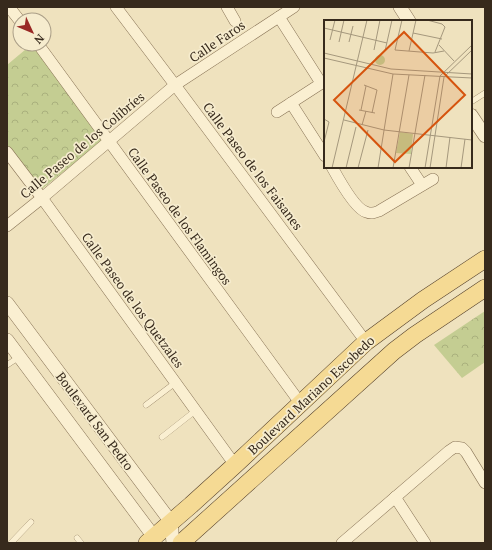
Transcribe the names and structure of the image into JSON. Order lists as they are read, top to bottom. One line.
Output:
{"streets":{"main road":["Boulevard Mariano Escobedo"],"street":["Calle Faros","Calle Paseo de los Colibríes","Calle Paseo de los Faisanes","Calle Paseo de los Flamingos","Calle Paseo de los Quetzales","Boulevard San Pedro"]},"crossings":[["Calle Faros","Calle Paseo de los Colibríes"],["Calle Faros","Calle Paseo de los Faisanes"],["Calle Paseo de los Colibríes","Calle Paseo de los Faisanes"],["Calle Paseo de los Colibríes","Calle Paseo de los Flamingos"],["Calle Paseo de los Colibríes","Calle Paseo de los Quetzales"],["Calle Paseo de los Faisanes","Boulevard Mariano Escobedo"],["Calle Paseo de los Flamingos","Boulevard Mariano Escobedo"],["Calle Paseo de los Quetzales","Boulevard Mariano Escobedo"],["Boulevard Mariano Escobedo","Boulevard San Pedro"]],"north":"bottom right"}
